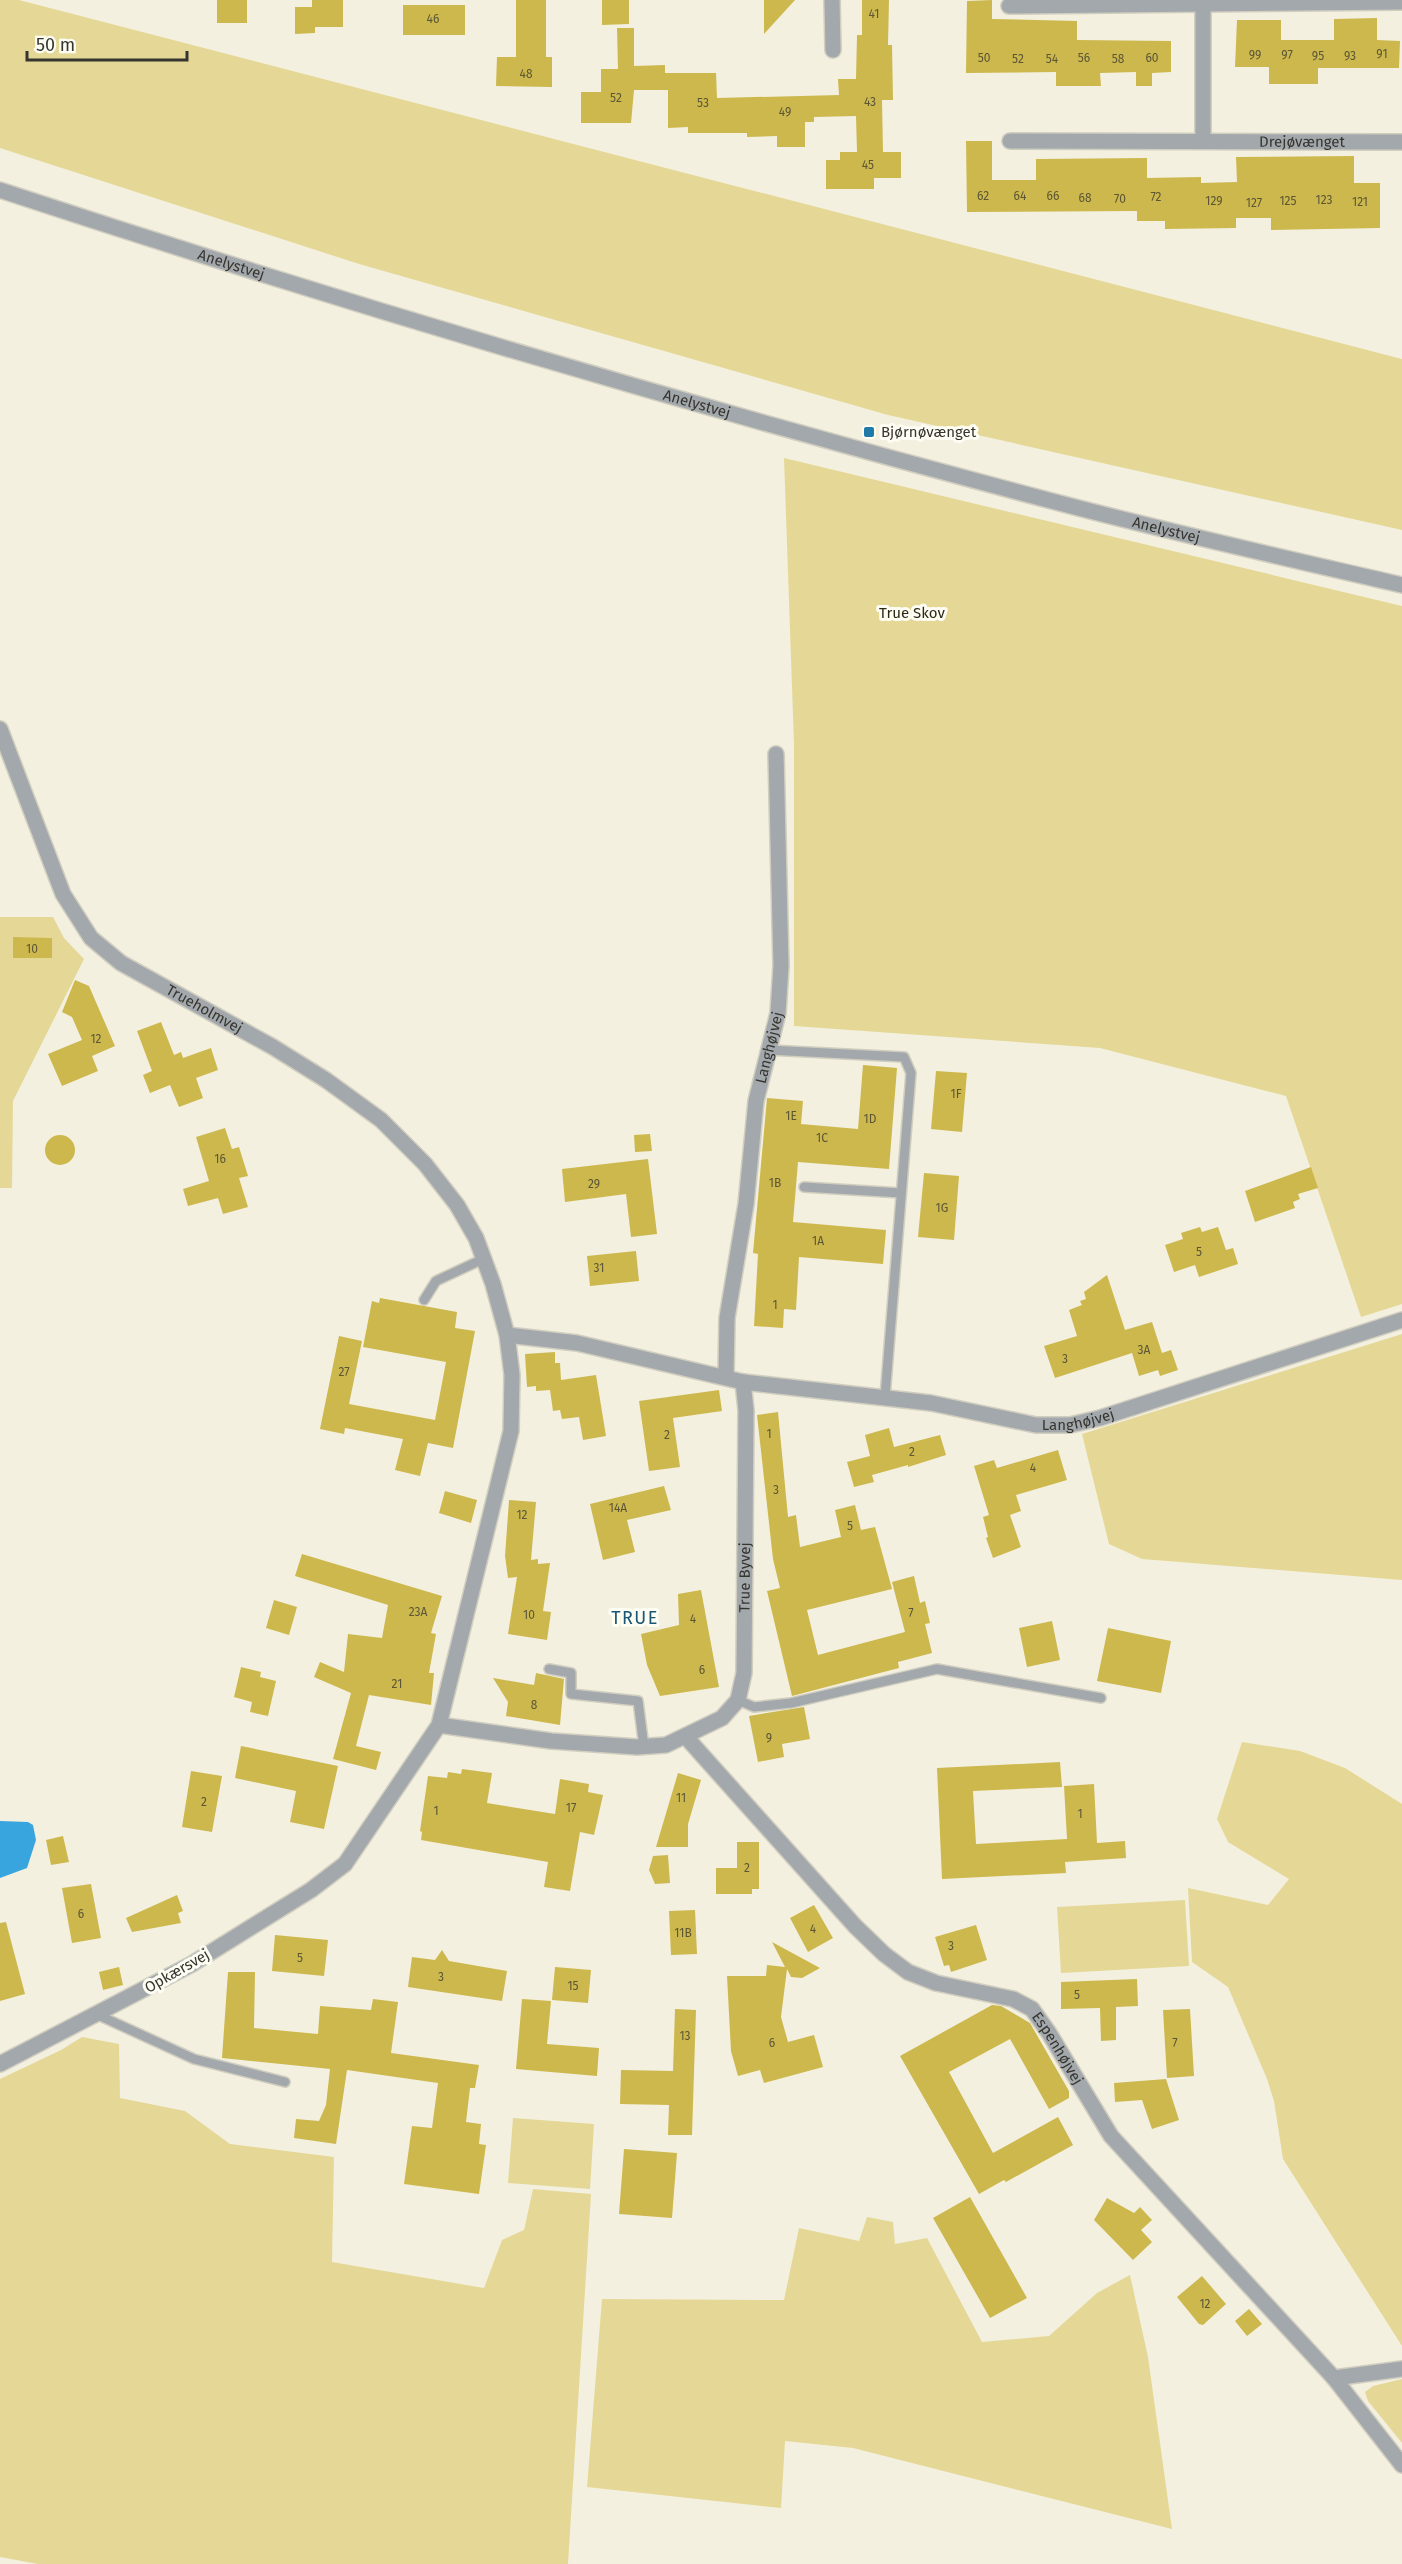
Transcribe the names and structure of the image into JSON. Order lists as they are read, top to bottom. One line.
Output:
{"streets":{"street":["Drejøvænget","Anelystvej","Trueholmvej","Langhøjvej","True Byvej","Opkærsvej","Espenhøjvej"]},"crossings":[["Langhøjvej","True Byvej"]],"districts":["TRUE"],"parks":["True Skov"],"places":{"transit":["Bjørnøvænget"]},"house_numbers":["41","46","91","99","97","95","93","50","56","60","52","54","58","48","52","43","53","49","45","62","64","66","72","68","70","123","129","125","121","127","10","12","1F","1E","1D","1C","16","1B","29","1G","1A","5","31","1","3A","3","27","1","2","2","4","3","14A","12","5","23A","7","10","4","6","21","8","9","11","2","17","1","1","2","6","4","11B","3","5","3","15","5","13","6","7","12"],"scale_bar":"50 m"}
